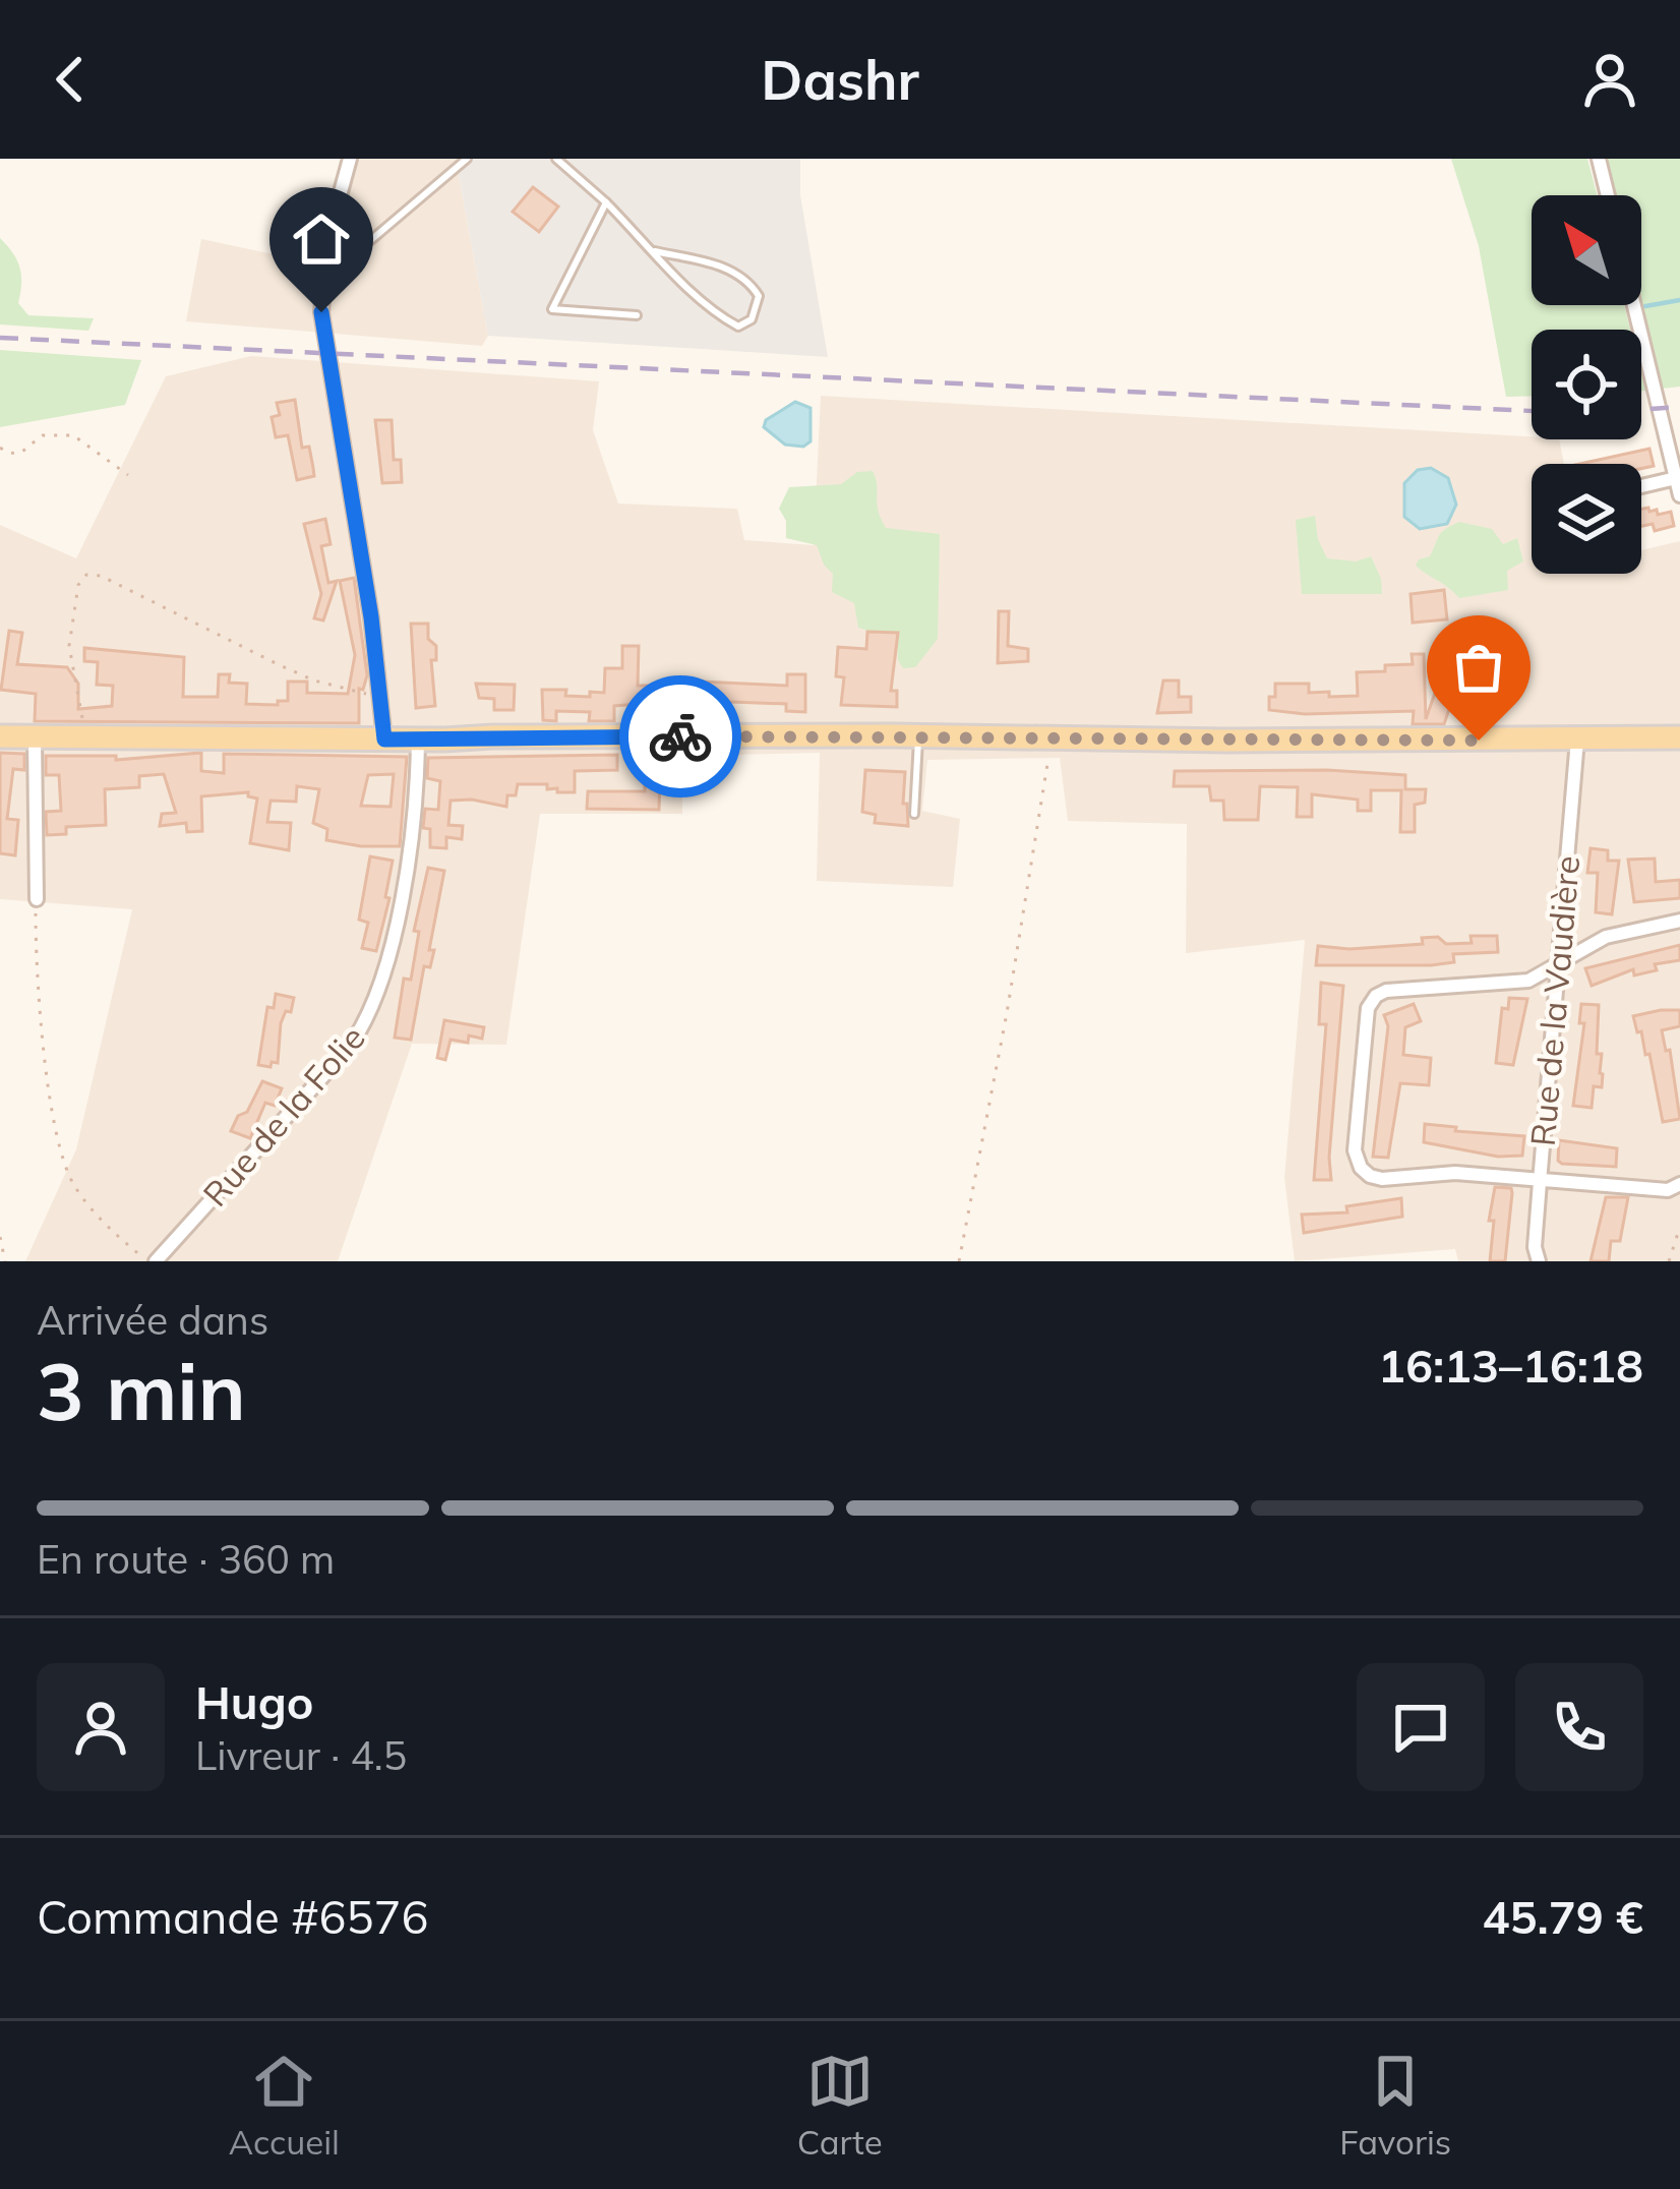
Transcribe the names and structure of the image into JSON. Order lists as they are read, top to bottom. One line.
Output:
{"streets":{"street":["Rue de la Vaudière","Rue de la Folie"]},"north":"top left","page":{"header":"Dashr","heading":["3 min","Arrivée dans","16:13–16:18"],"panel":["Hugo","Livreur · 4.5","Commande #6576","45.79 €"],"bar":"En route · 360 m","tabs":["Accueil","Carte","Favoris"]}}
